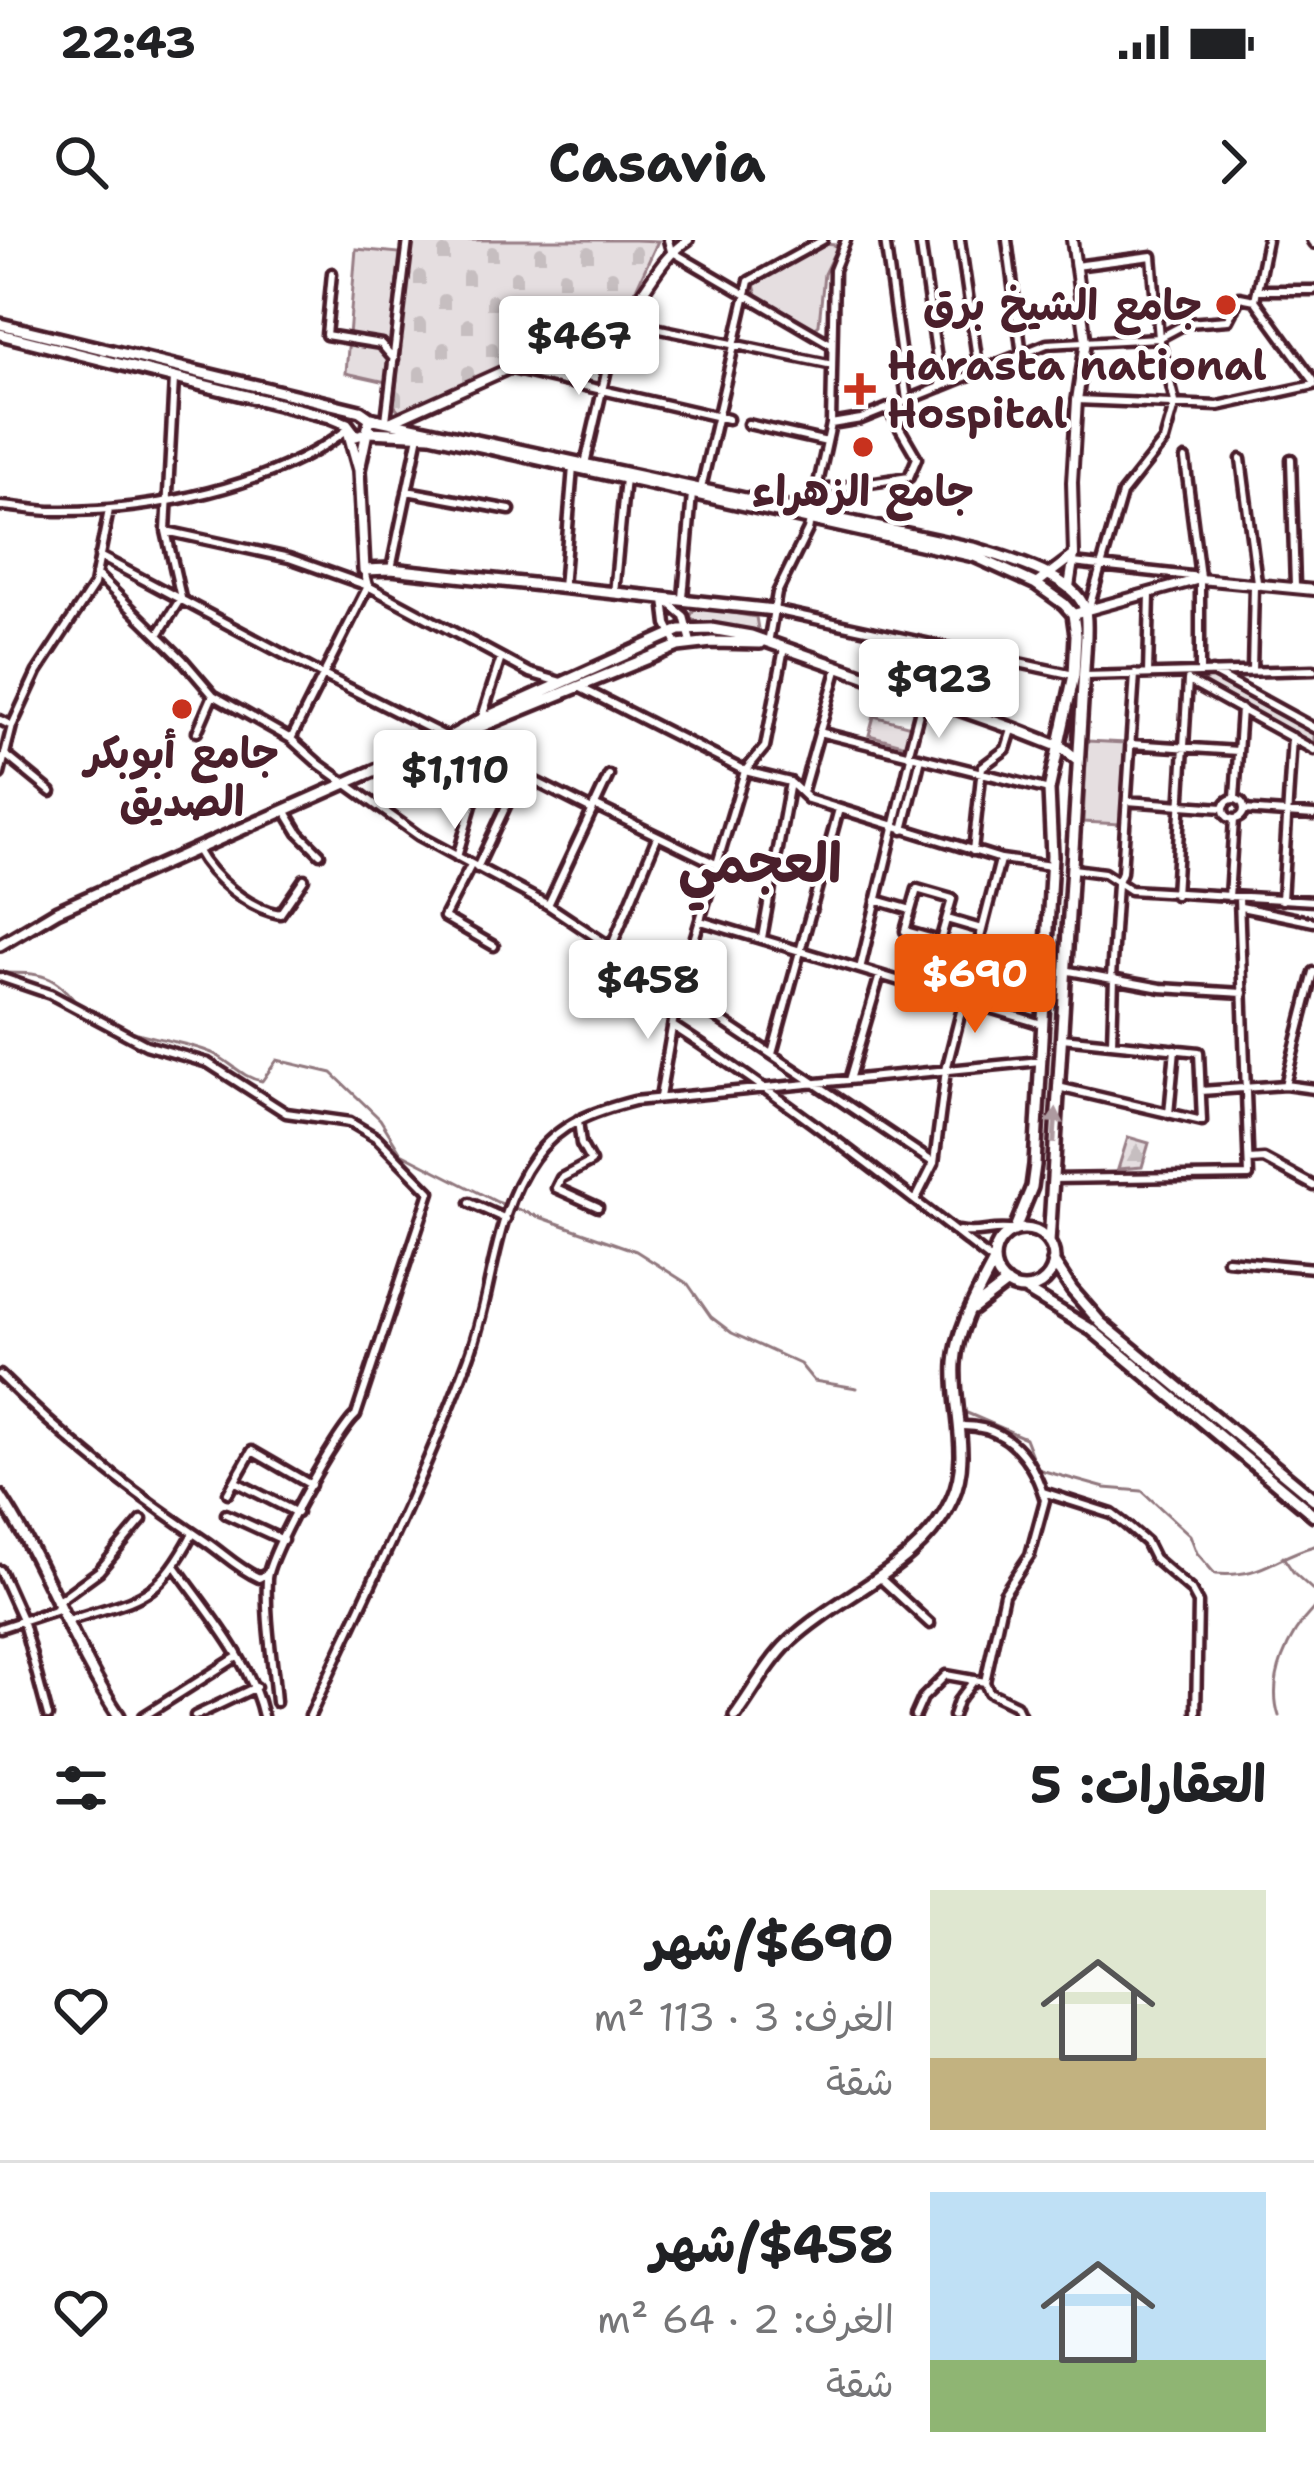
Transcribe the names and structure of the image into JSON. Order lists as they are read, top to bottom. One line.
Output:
{"districts":["العجمي"],"places":{"other":["جامع الشيخ برق","جامع الزهراء","جامع أبوبكر الصديق"],"health":["Harasta national Hospital"]},"page":{"status":"22:43","header":"Casavia","price":["$467","$923","$1,110","$690","$458"],"heading":"العقارات: 5","list":[{"name":"$690/شهر","note":"الغرف: 3 · 113 m² · شقة"},{"name":"$458/شهر","note":"الغرف: 2 · 64 m² · شقة"}]}}
